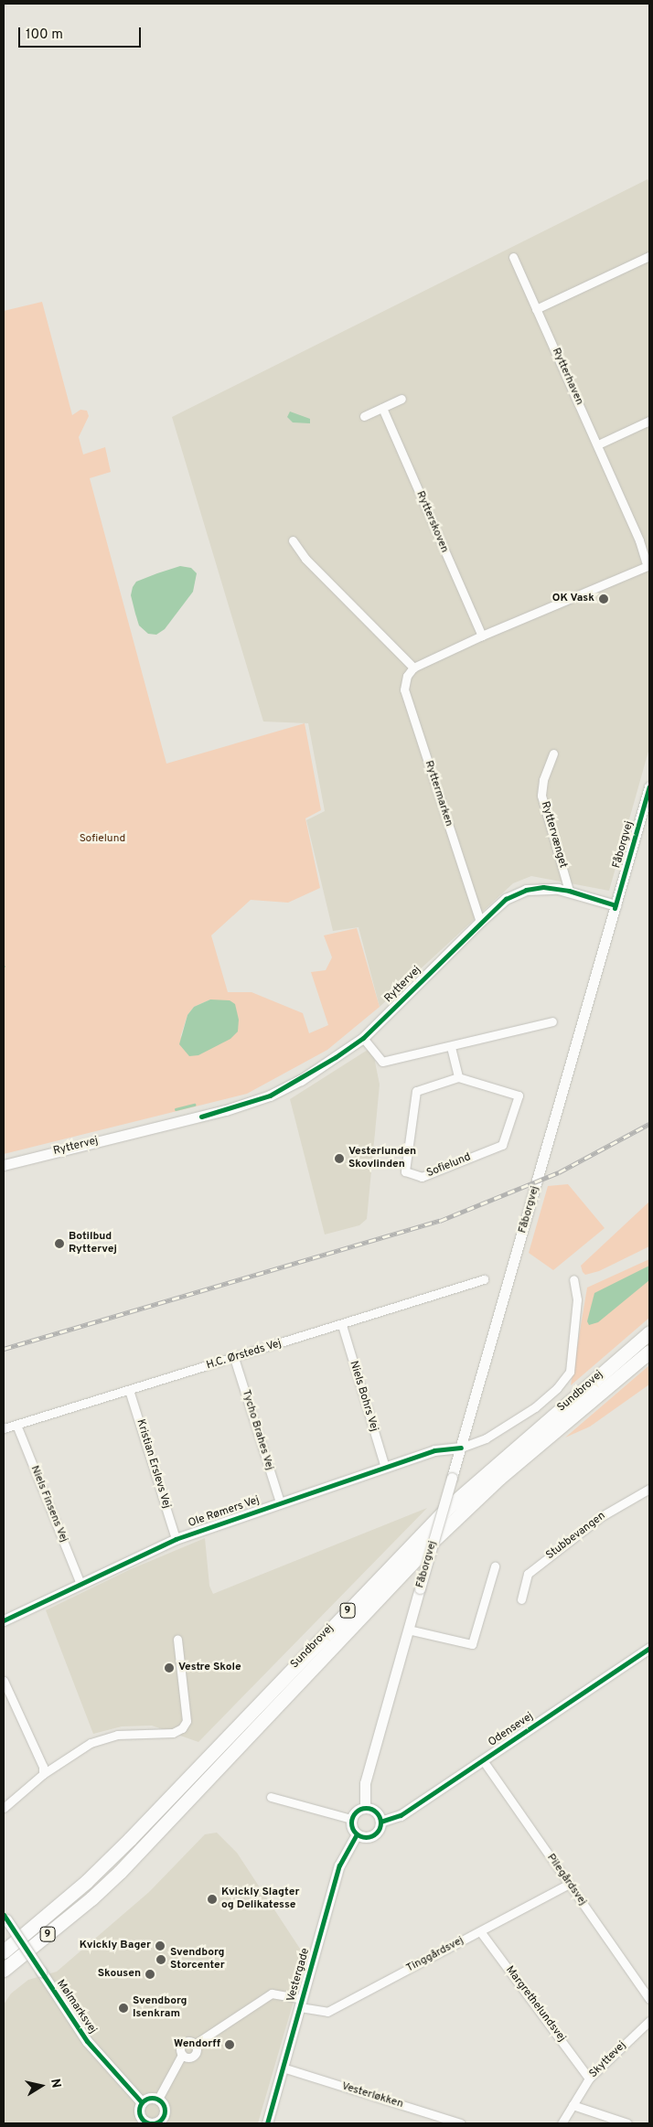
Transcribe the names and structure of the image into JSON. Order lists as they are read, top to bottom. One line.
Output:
{"streets":{"main road":["Sundbrovej","9"],"street":["Rytterhaven","Rytterskoven","Ryttermarken","Ryttervænget","Fåborgvej","Ryttervej","Sofielund","H.C. Ørsteds Vej","Niels Bohrs Vej","Tycho Brahes Vej","Kristian Erslevs Vej","Niels Finsens Vej","Ole Rømers Vej","Stubbevangen","Odensevej","Pilegårdsvej","Tinggårdsvej","Vestergade","Margrethelundsvej","Mølmarksvej","Skyttevej","Vesterløkken"]},"crossings":[["Ryttermarken","Ryttervej"],["Ryttervænget","Ryttervej"],["Fåborgvej","Ryttervej"],["Fåborgvej","Ole Rømers Vej"],["Fåborgvej","Odensevej"],["Fåborgvej","Vestergade"],["H.C. Ørsteds Vej","Niels Bohrs Vej"],["H.C. Ørsteds Vej","Tycho Brahes Vej"],["H.C. Ørsteds Vej","Kristian Erslevs Vej"],["H.C. Ørsteds Vej","Niels Finsens Vej"],["Niels Bohrs Vej","Ole Rømers Vej"],["Tycho Brahes Vej","Ole Rømers Vej"],["Kristian Erslevs Vej","Ole Rømers Vej"],["Niels Finsens Vej","Ole Rømers Vej"],["Odensevej","Pilegårdsvej"],["Odensevej","Vestergade"],["Pilegårdsvej","Tinggårdsvej"],["Tinggårdsvej","Vestergade"],["Tinggårdsvej","Margrethelundsvej"],["Vestergade","Mølmarksvej"],["Vestergade","Vesterløkken"],["Margrethelundsvej","Skyttevej"]],"parks":["Sofielund"],"places":["OK Vask","Vesterlunden Skovlinden","Botilbud Ryttervej","Vestre Skole","Kvickly Slagter og Delikatesse","Kvickly Bager","Svendborg Storcenter","Skousen","Svendborg Isenkram","Wendorff"],"scale_bar":"100 m","north":"right"}
